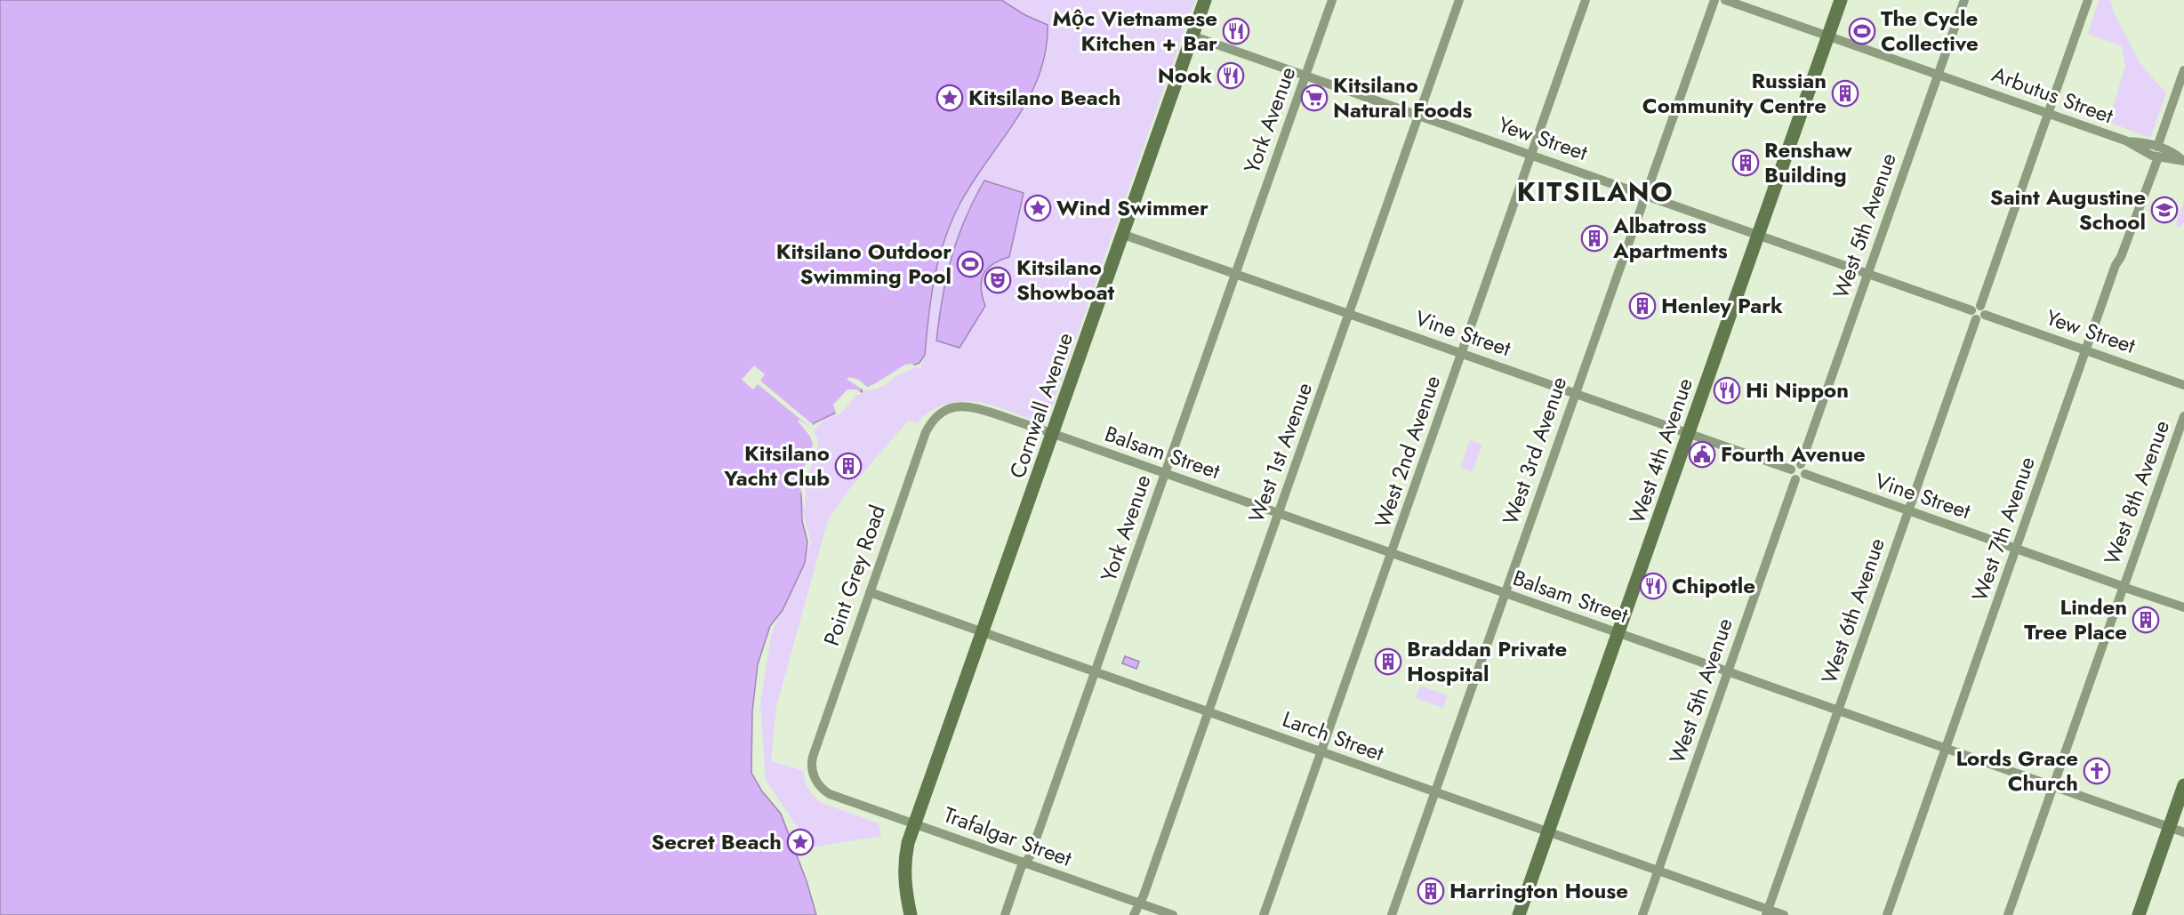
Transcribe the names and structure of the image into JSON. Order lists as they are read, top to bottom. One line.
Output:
{"streets":{"main road":["Cornwall Avenue","West 4th Avenue"],"street":["Arbutus Street","York Avenue","Yew Street","West 5th Avenue","Vine Street","West 3rd Avenue","West 2nd Avenue","Balsam Street","West 1st Avenue","West 8th Avenue","West 7th Avenue","Point Grey Road","West 6th Avenue","Larch Street","Trafalgar Street"]},"crossings":[["Arbutus Street","West 5th Avenue"],["Arbutus Street","West 4th Avenue"],["Arbutus Street","West 7th Avenue"],["Arbutus Street","West 6th Avenue"],["York Avenue","Yew Street"],["York Avenue","Vine Street"],["York Avenue","Balsam Street"],["York Avenue","Larch Street"],["York Avenue","Trafalgar Street"],["Yew Street","West 5th Avenue"],["Yew Street","Cornwall Avenue"],["Yew Street","West 3rd Avenue"],["Yew Street","West 4th Avenue"],["Yew Street","West 2nd Avenue"],["Yew Street","West 1st Avenue"],["Yew Street","West 7th Avenue"],["Yew Street","West 6th Avenue"],["West 5th Avenue","Vine Street"],["West 5th Avenue","Balsam Street"],["West 5th Avenue","Larch Street"],["Vine Street","Cornwall Avenue"],["Vine Street","West 3rd Avenue"],["Vine Street","West 4th Avenue"],["Vine Street","West 2nd Avenue"],["Vine Street","West 1st Avenue"],["Vine Street","West 8th Avenue"],["Vine Street","West 7th Avenue"],["Vine Street","West 6th Avenue"],["Cornwall Avenue","Balsam Street"],["Cornwall Avenue","Larch Street"],["Cornwall Avenue","Trafalgar Street"],["West 3rd Avenue","Balsam Street"],["West 3rd Avenue","Larch Street"],["West 4th Avenue","Balsam Street"],["West 4th Avenue","Larch Street"],["West 2nd Avenue","Balsam Street"],["West 2nd Avenue","Larch Street"],["Balsam Street","West 1st Avenue"],["Balsam Street","West 8th Avenue"],["Balsam Street","West 7th Avenue"],["Balsam Street","Point Grey Road"],["Balsam Street","West 6th Avenue"],["West 1st Avenue","Larch Street"],["West 1st Avenue","Trafalgar Street"],["Point Grey Road","Larch Street"],["Point Grey Road","Trafalgar Street"],["West 6th Avenue","Larch Street"]],"districts":["KITSILANO"],"places":{"restaurant":["Mộc Vietnamese Kitchen + Bar","Nook","Hi Nippon","Chipotle"],"sports":["The Cycle Collective","Kitsilano Outdoor Swimming Pool"],"building":["Russian Community Centre","Renshaw Building","Albatross Apartments","Henley Park","Kitsilano Yacht Club","Linden Tree Place","Braddan Private Hospital","Harrington House"],"place":["Kitsilano Beach","Wind Swimmer","Secret Beach"],"supermarket":["Kitsilano Natural Foods"],"school or university":["Saint Augustine School"],"theatre":["Kitsilano Showboat"],"public building":["Fourth Avenue"],"church":["Lords Grace Church"]}}
